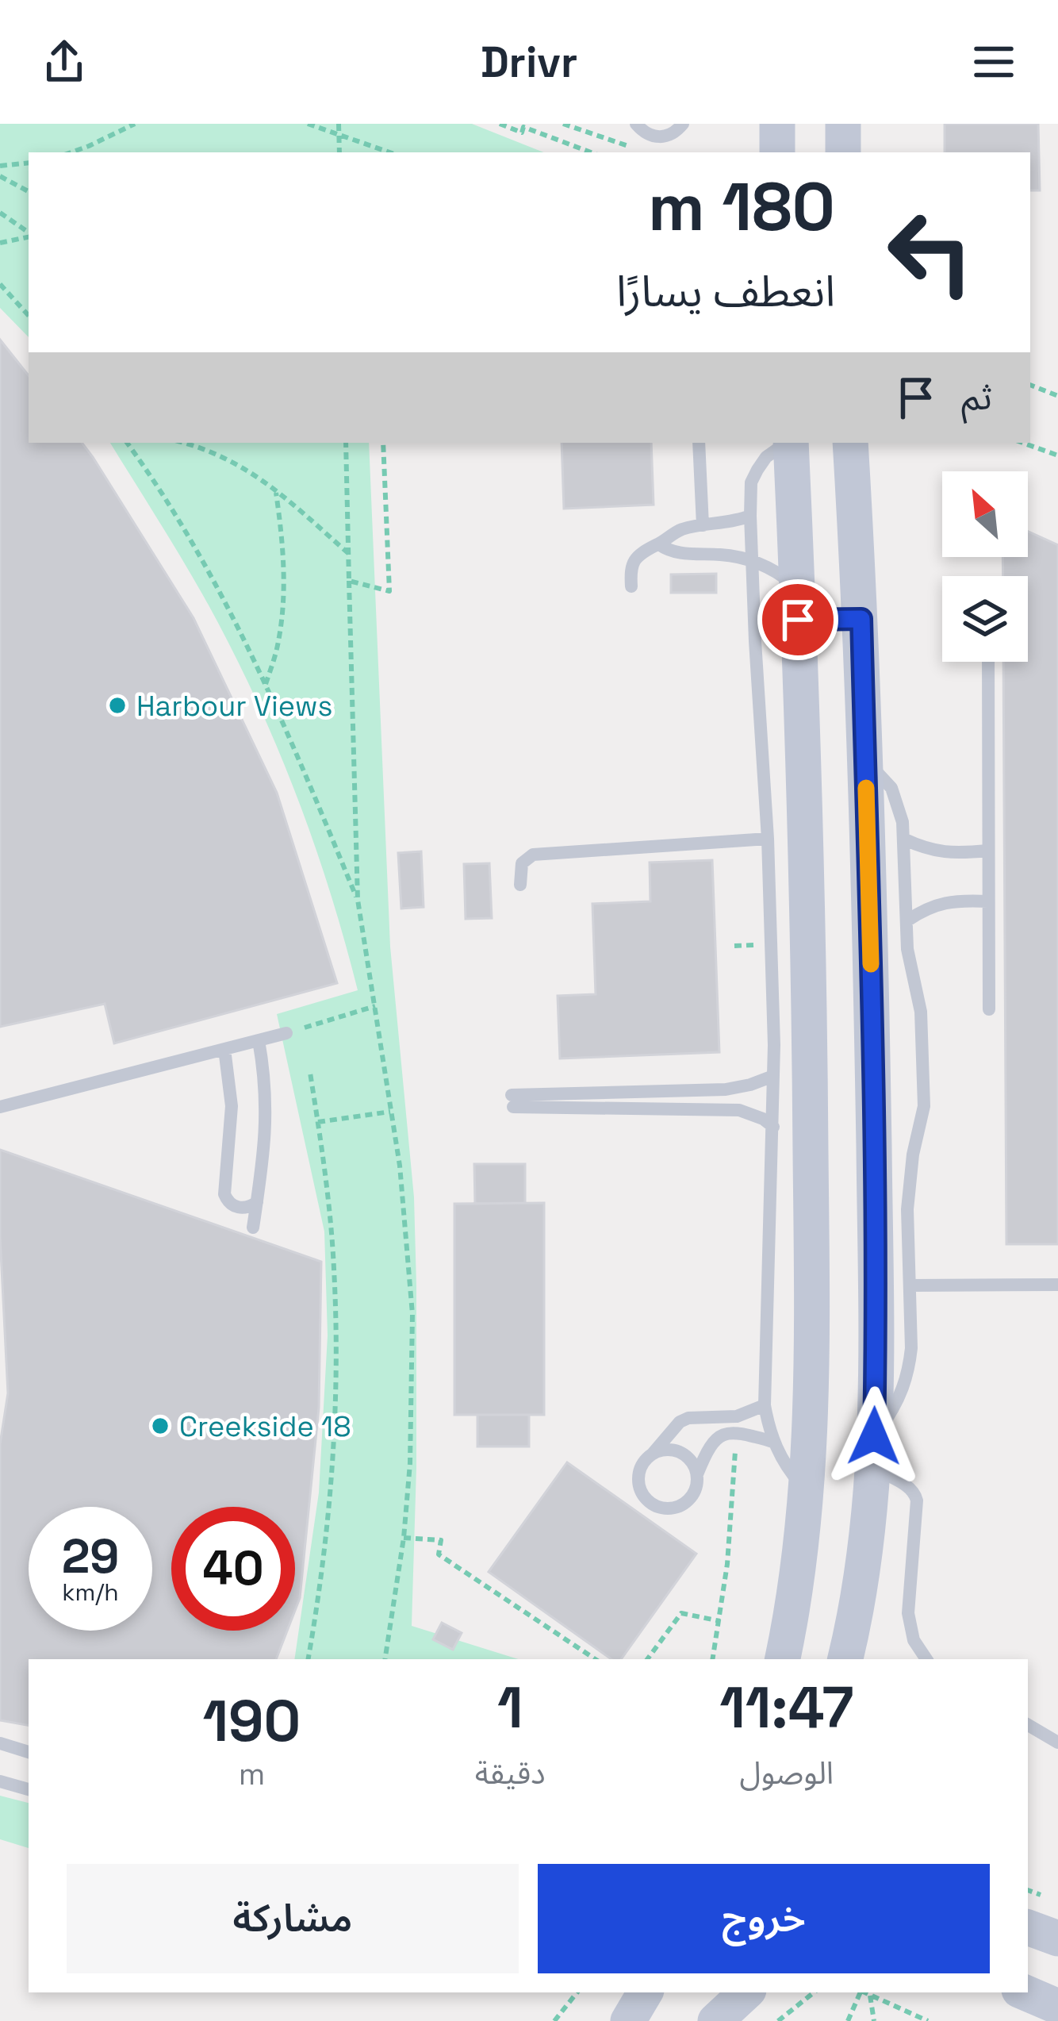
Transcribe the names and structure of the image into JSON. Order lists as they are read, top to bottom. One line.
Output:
{"places":["Harbour Views","Creekside 18"],"north":"top left","page":{"header":"Drivr","turn":["180 m","انعطف يسارًا"],"then":"ثم","speed":"29 km/h","limit":"40","eta":["11:47","الوصول","1","دقيقة","190","m"],"buttons":["خروج","مشاركة"]}}
